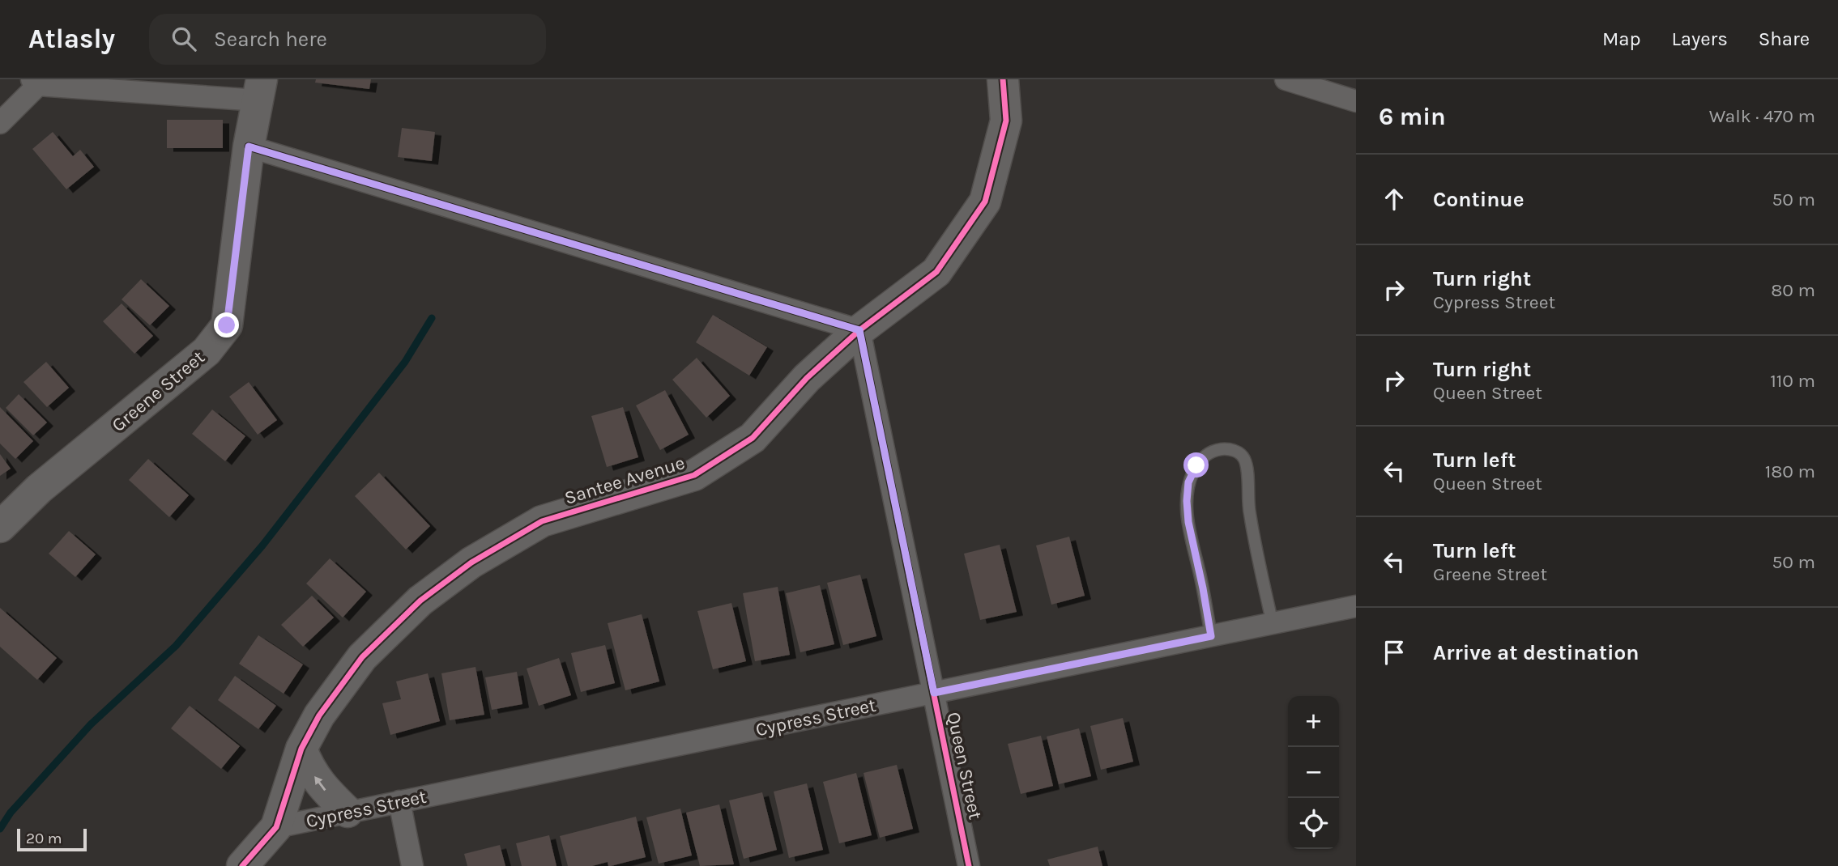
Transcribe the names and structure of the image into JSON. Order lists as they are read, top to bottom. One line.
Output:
{"streets":{"street":["Greene Street","Santee Avenue","Cypress Street","Queen Street"]},"crossings":[["Santee Avenue","Cypress Street"],["Santee Avenue","Queen Street"],["Cypress Street","Queen Street"]],"scale_bar":"20 m","page":{"header":"Atlasly","search":"Search here","nav":["Map","Layers","Share"],"heading":["6 min","Walk · 470 m"],"list":[["Continue","50 m"],["Turn right","Cypress Street","80 m"],["Turn right","Queen Street","110 m"],["Turn left","Queen Street","180 m"],["Turn left","Greene Street","50 m"],"Arrive at destination"],"map_buttons":["+","−"],"scale":"20 m"}}
